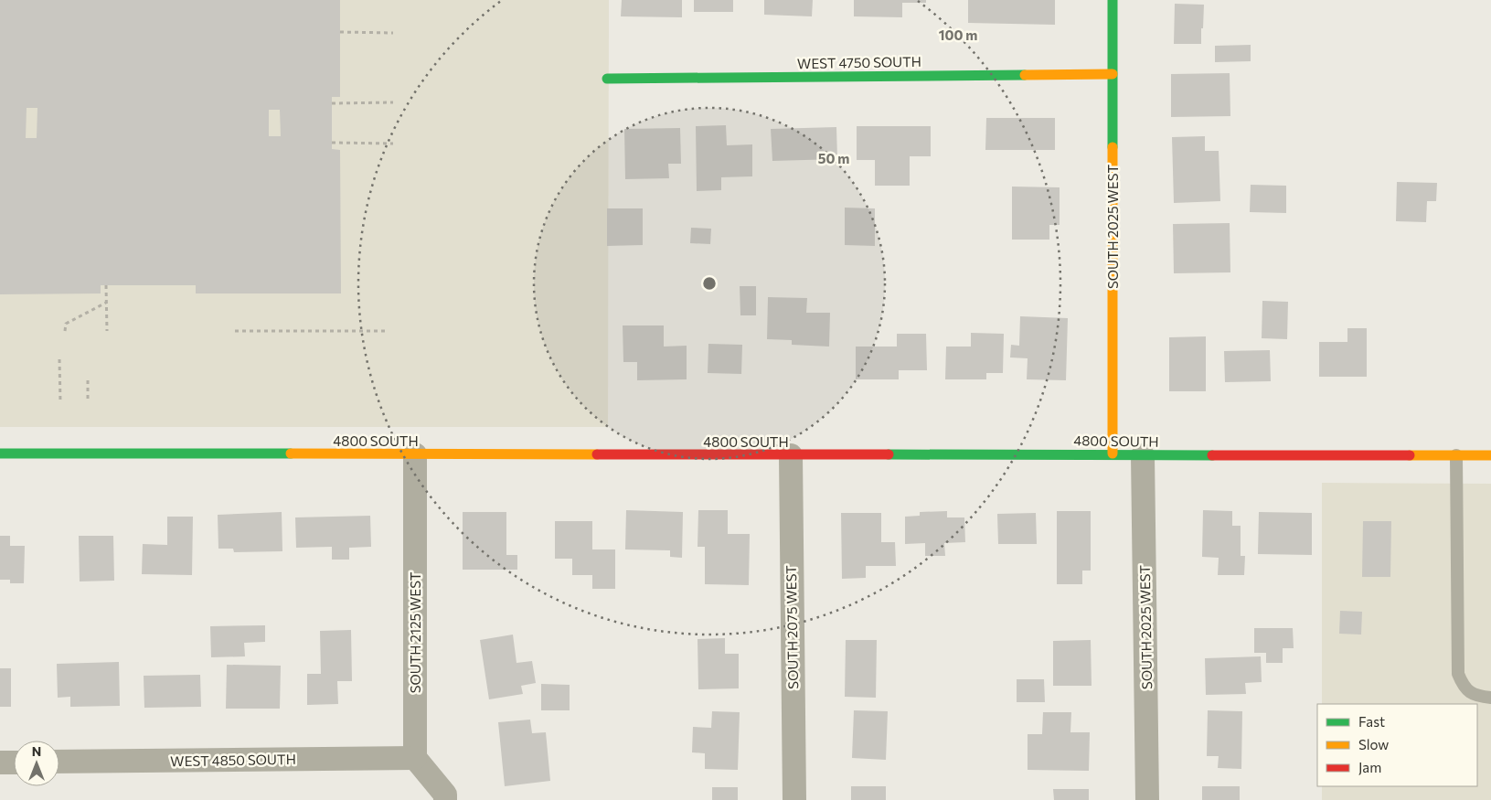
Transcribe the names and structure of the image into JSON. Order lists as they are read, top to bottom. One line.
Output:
{"streets":{"main road":["WEST 4750 SOUTH","SOUTH 2025 WEST","4800 SOUTH"],"street":["SOUTH 2075 WEST","SOUTH 2125 WEST","WEST 4850 SOUTH"]},"crossings":[["WEST 4750 SOUTH","SOUTH 2025 WEST"],["SOUTH 2025 WEST","4800 SOUTH"],["4800 SOUTH","SOUTH 2075 WEST"],["4800 SOUTH","SOUTH 2125 WEST"],["SOUTH 2125 WEST","WEST 4850 SOUTH"]],"legend":["Fast","Slow","Jam"],"north":"top","rings":["100 m","50 m"]}
